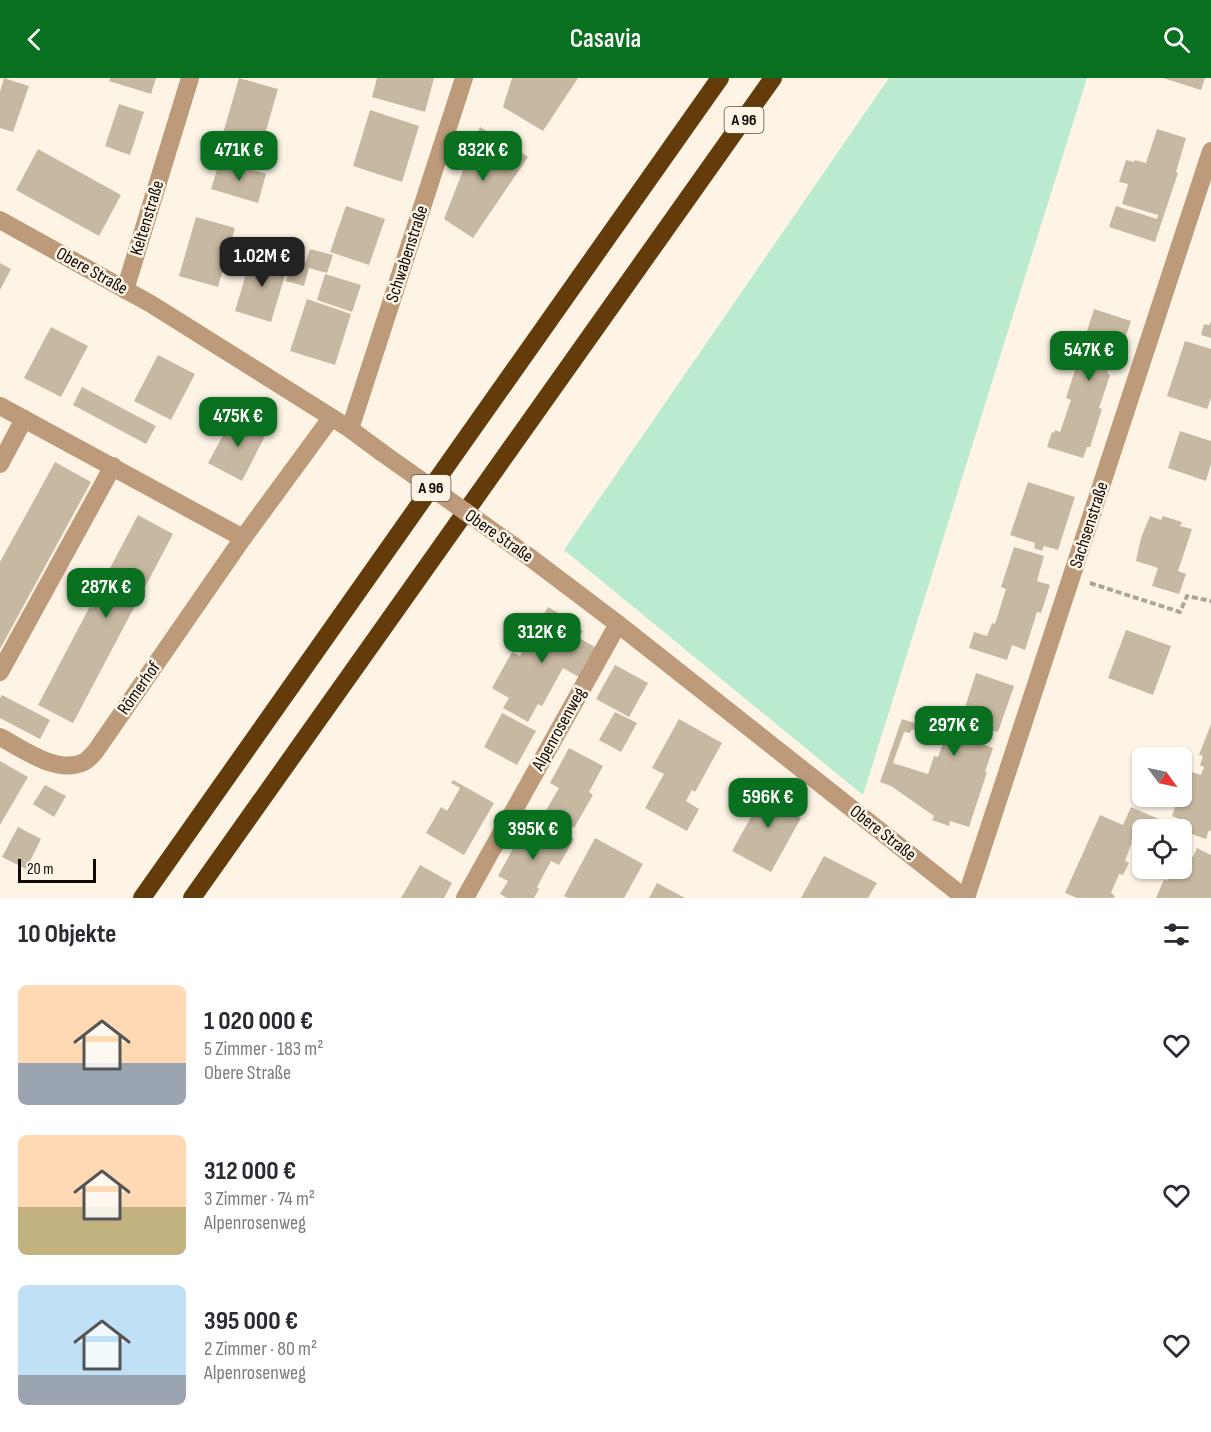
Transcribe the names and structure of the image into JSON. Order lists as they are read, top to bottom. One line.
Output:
{"streets":{"highway":["A 96"],"street":["Keltenstraße","Schwabenstraße","Obere Straße","Sachsenstraße","Römerhof","Alpenrosenweg"]},"crossings":[["Keltenstraße","Obere Straße"],["Schwabenstraße","Obere Straße"],["Obere Straße","Sachsenstraße"],["Obere Straße","Römerhof"],["Obere Straße","Alpenrosenweg"]],"scale_bar":"20 m","north":"bottom right","page":{"header":"Casavia","price":["471K €","832K €","1.02M €","547K €","475K €","287K €","312K €","297K €","596K €","395K €"],"scale":"20 m","heading":"10 Objekte","list":[{"name":"1 020 000 €","note":"5 Zimmer · 183 m² · Obere Straße"},{"name":"312 000 €","note":"3 Zimmer · 74 m² · Alpenrosenweg"},{"name":"395 000 €","note":"2 Zimmer · 80 m² · Alpenrosenweg"}]}}
